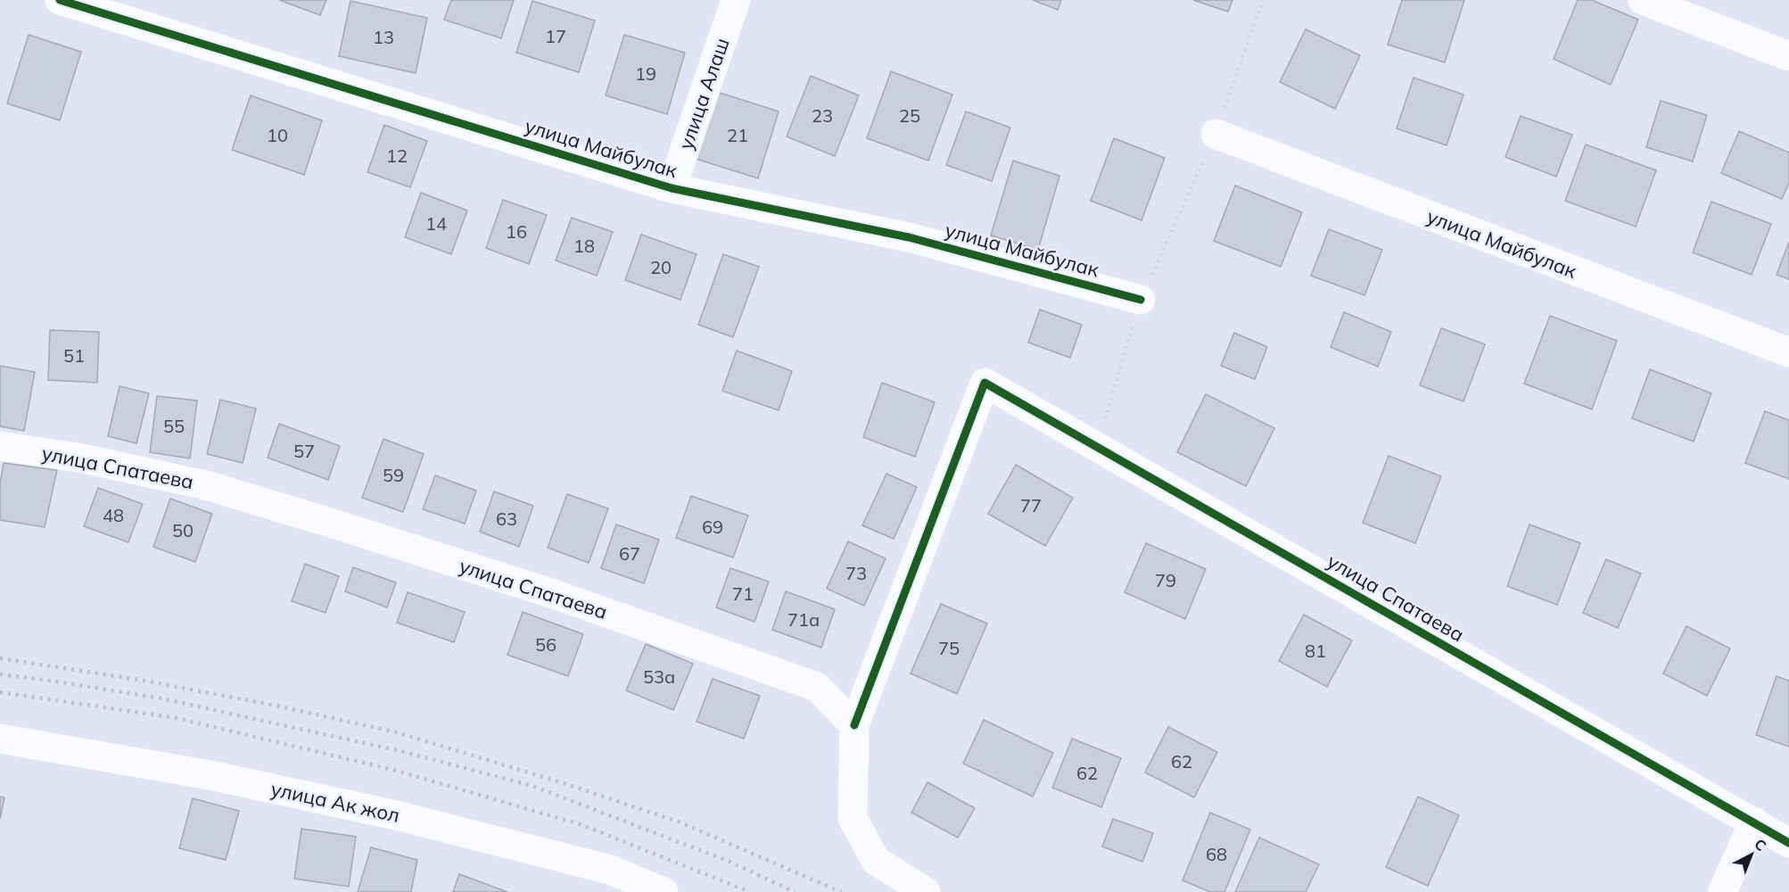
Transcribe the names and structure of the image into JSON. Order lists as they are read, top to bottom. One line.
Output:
{"streets":{"street":["улица Алаш","улица Майбулак","улица Спатаева","улица Ак жол"]},"crossings":[["улица Алаш","улица Майбулак"]],"house_numbers":["17","13","19","23","25","10","21","12","14","16","18","20","51","55","57","59","77","48","63","69","50","67","73","79","71","71а","56","75","81","53а","62","62","68"],"north":"top right"}
